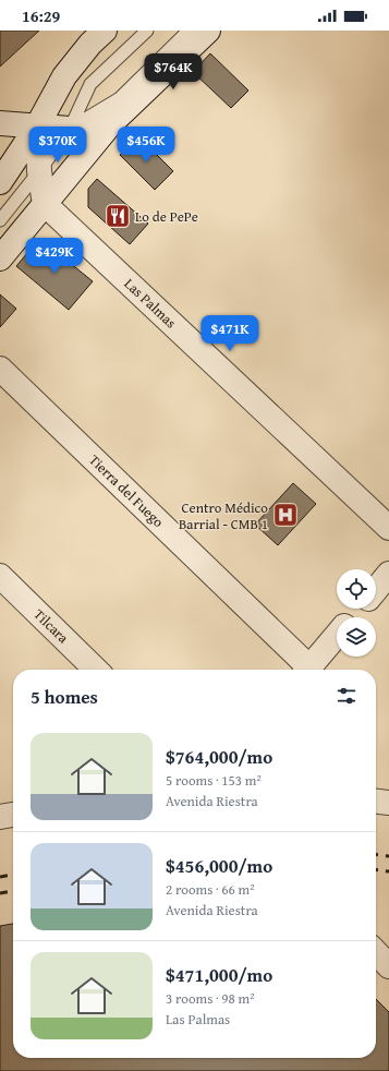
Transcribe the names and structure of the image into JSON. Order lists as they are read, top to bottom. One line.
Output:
{"streets":{"street":["Las Palmas","Tierra del Fuego","Tilcara"]},"places":{"restaurant":["Lo de PePe"],"hospital":["Centro Médico Barrial - CMB 1"]},"page":{"status":"16:29","price":["$764K","$370K","$456K","$429K","$471K"],"heading":"5 homes","list":[{"name":"$764,000/mo","note":"5 rooms · 153 m² · Avenida Riestra"},{"name":"$456,000/mo","note":"2 rooms · 66 m² · Avenida Riestra"},{"name":"$471,000/mo","note":"3 rooms · 98 m² · Las Palmas"}]}}
